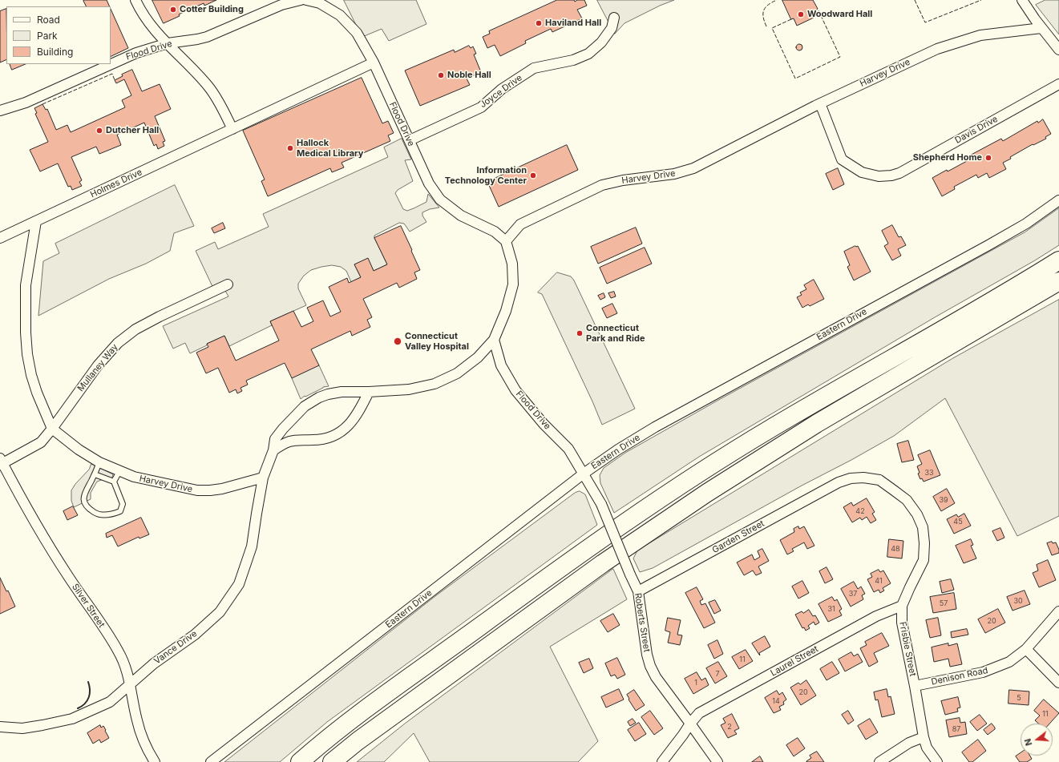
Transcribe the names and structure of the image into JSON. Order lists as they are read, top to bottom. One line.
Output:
{"streets":{"street":["Flood Drive","Harvey Drive","Joyce Drive","Davis Drive","Holmes Drive","Eastern Drive","Mullaney Way","Garden Street","Silver Street","Roberts Street","Vance Drive","Frisbie Street","Laurel Street","Denison Road"]},"crossings":[["Flood Drive","Harvey Drive"],["Flood Drive","Joyce Drive"],["Flood Drive","Holmes Drive"],["Flood Drive","Eastern Drive"],["Flood Drive","Roberts Street"],["Harvey Drive","Davis Drive"],["Harvey Drive","Mullaney Way"],["Harvey Drive","Vance Drive"],["Eastern Drive","Roberts Street"],["Mullaney Way","Silver Street"],["Garden Street","Roberts Street"],["Garden Street","Frisbie Street"],["Silver Street","Vance Drive"],["Roberts Street","Laurel Street"],["Frisbie Street","Laurel Street"],["Frisbie Street","Denison Road"]],"places":["Cotter Building","Woodward Hall","Haviland Hall","Noble Hall","Dutcher Hall","Hallock Medical Library","Shepherd Home","Information Technology Center","Connecticut Park and Ride","Connecticut Valley Hospital"],"house_numbers":["33","39","42","45","48","41","37","30","57","31","20","11","7","1","20","5","14","11","2","87"],"legend":["Road","Park","Building"],"north":"left"}
